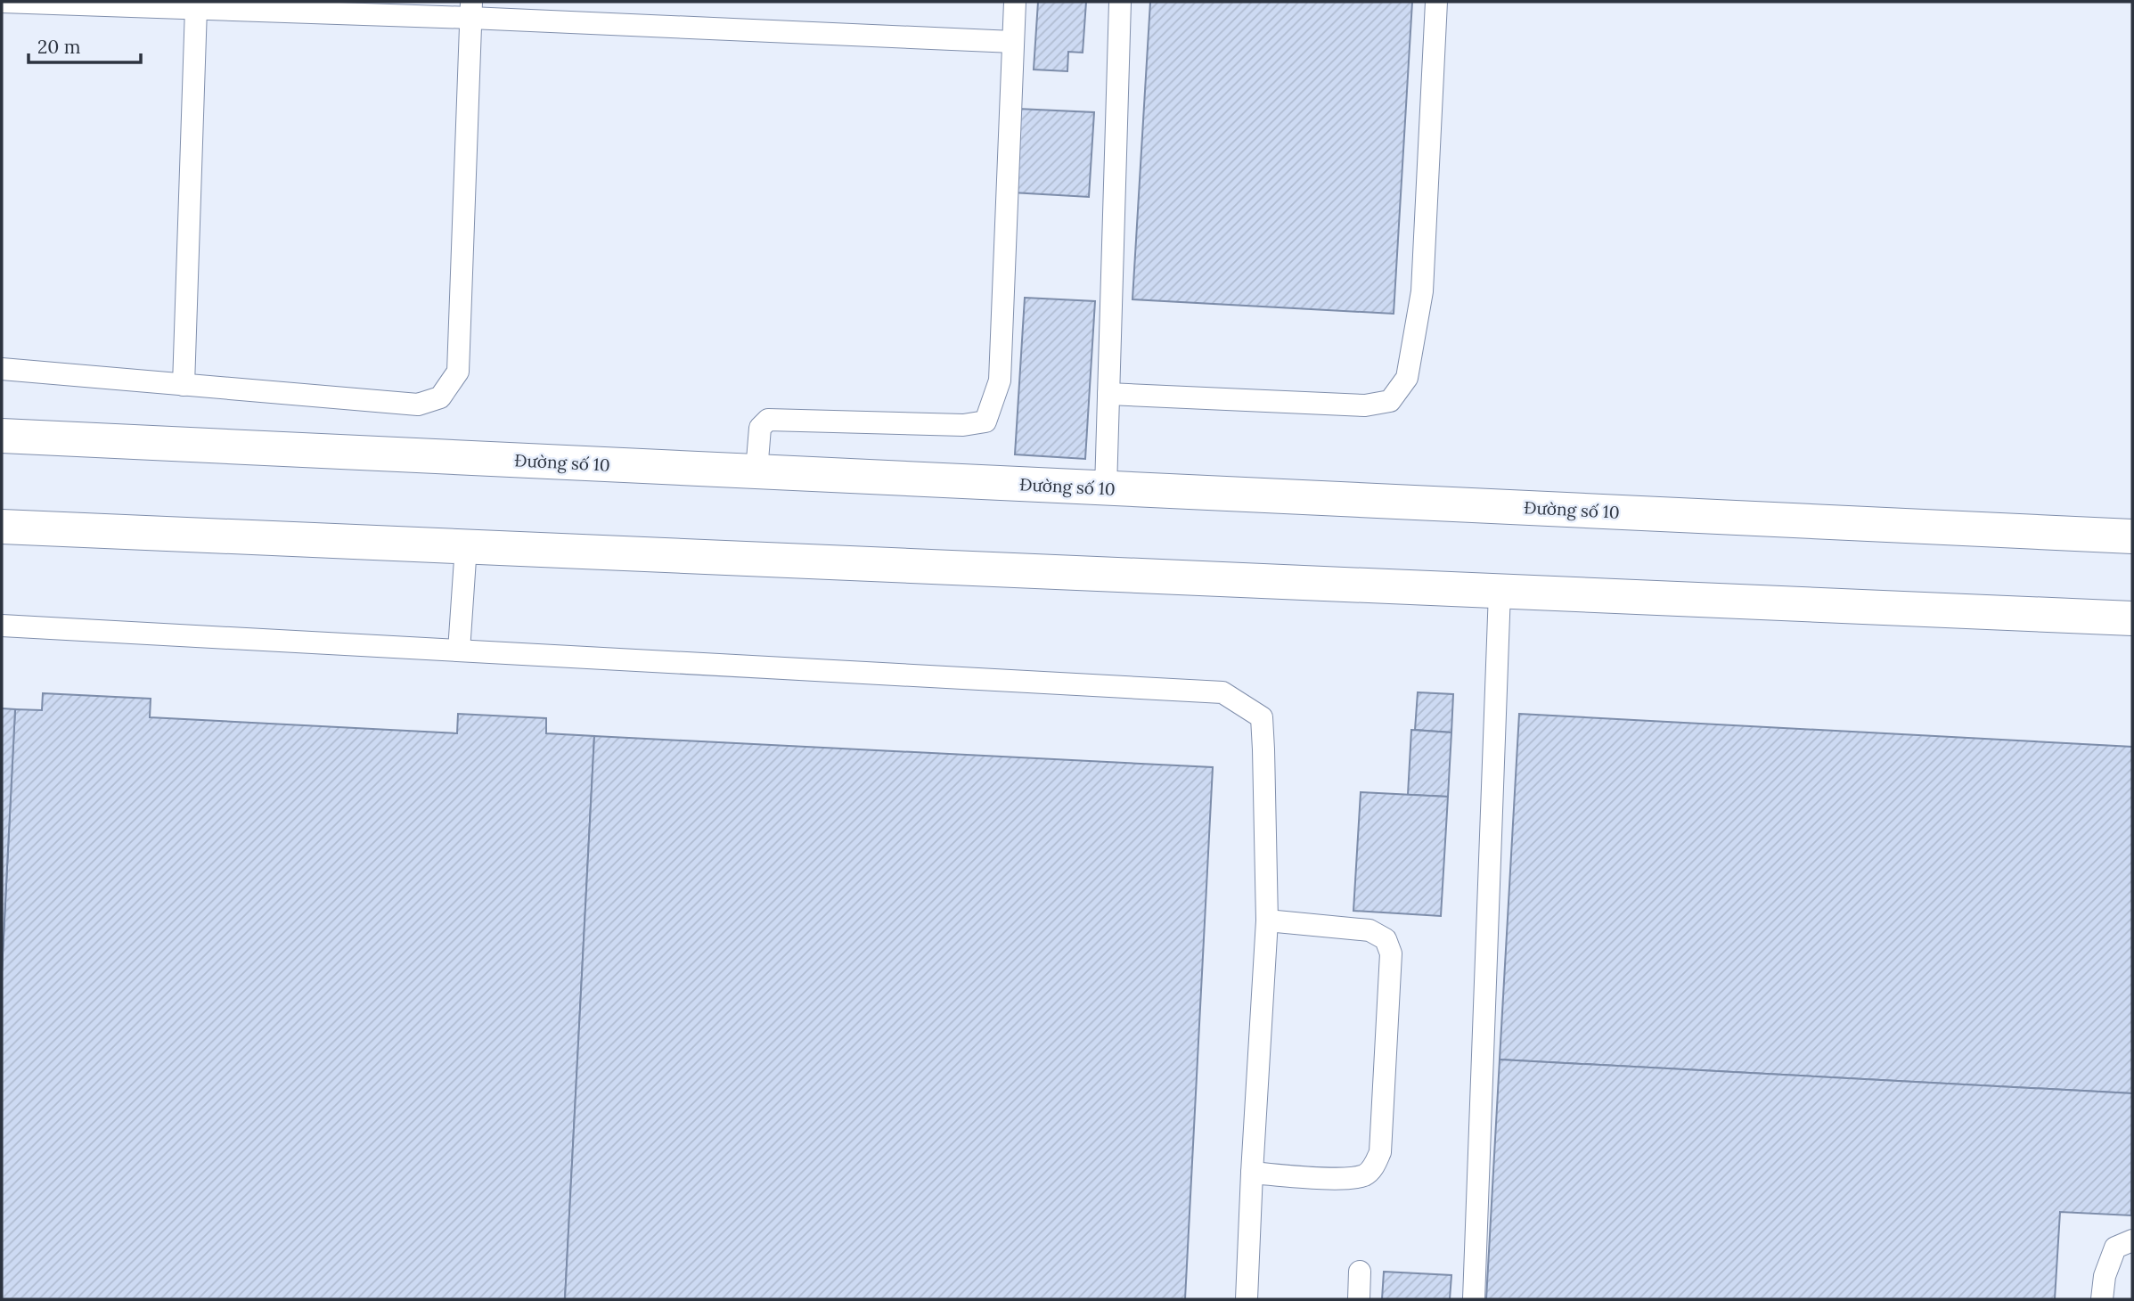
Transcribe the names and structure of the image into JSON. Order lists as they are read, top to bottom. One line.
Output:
{"streets":{"street":["Đường số 10"]},"scale_bar":"20 m"}
